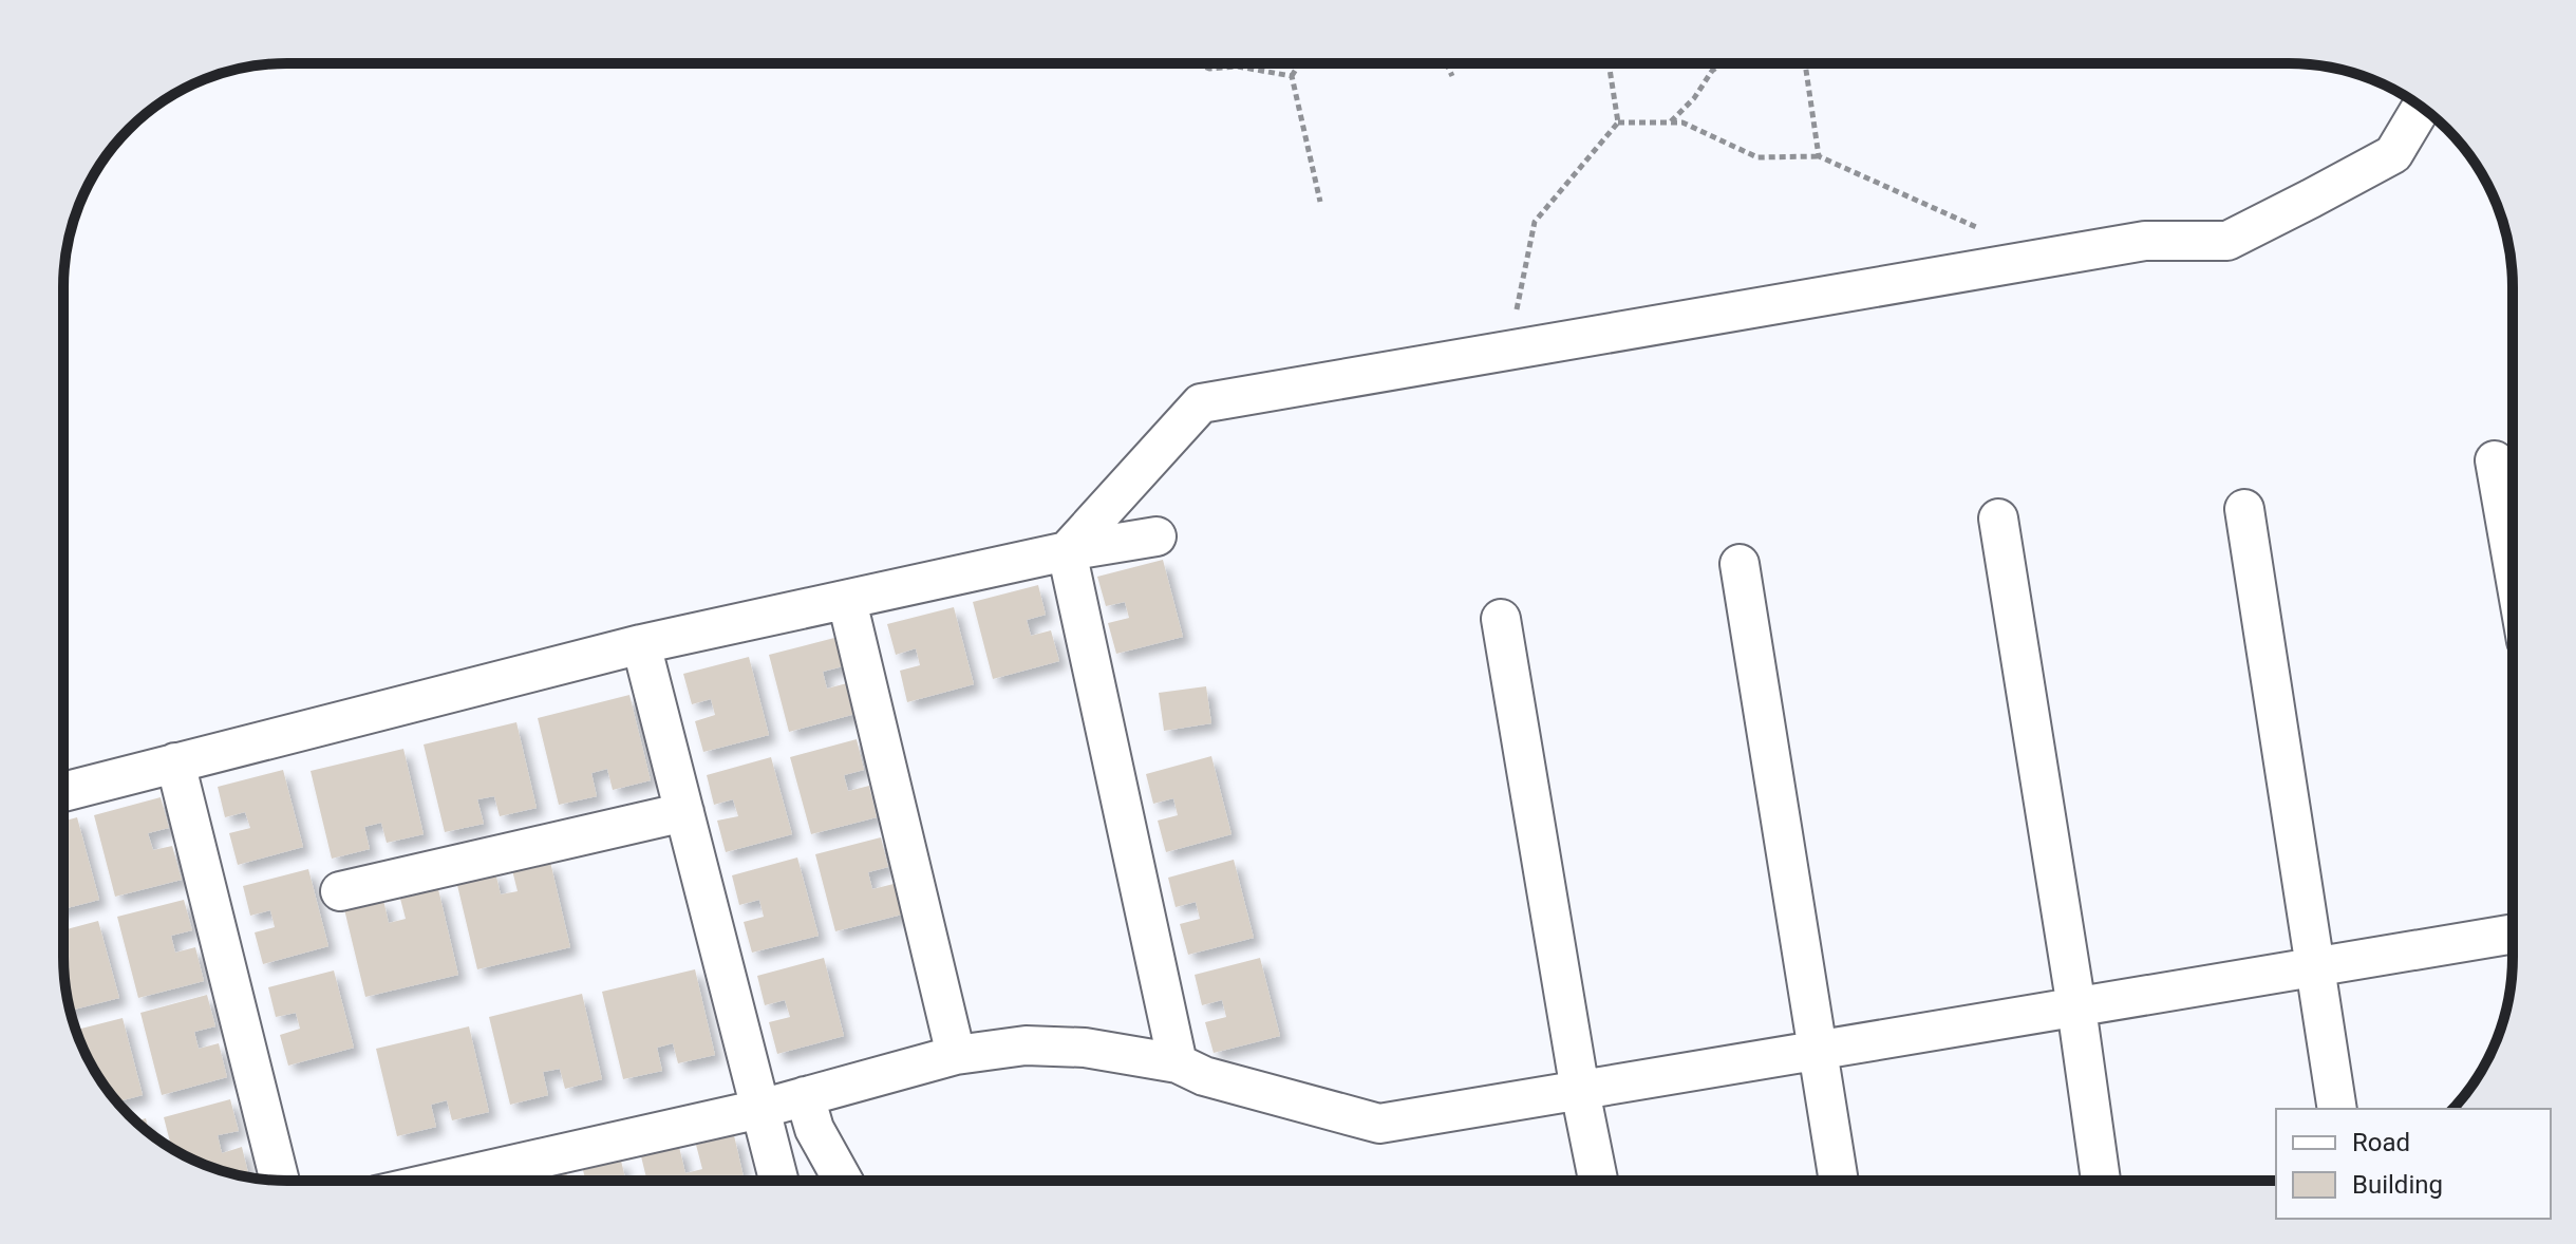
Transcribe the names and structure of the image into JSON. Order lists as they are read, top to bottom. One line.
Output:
{"legend":["Road","Building"]}
